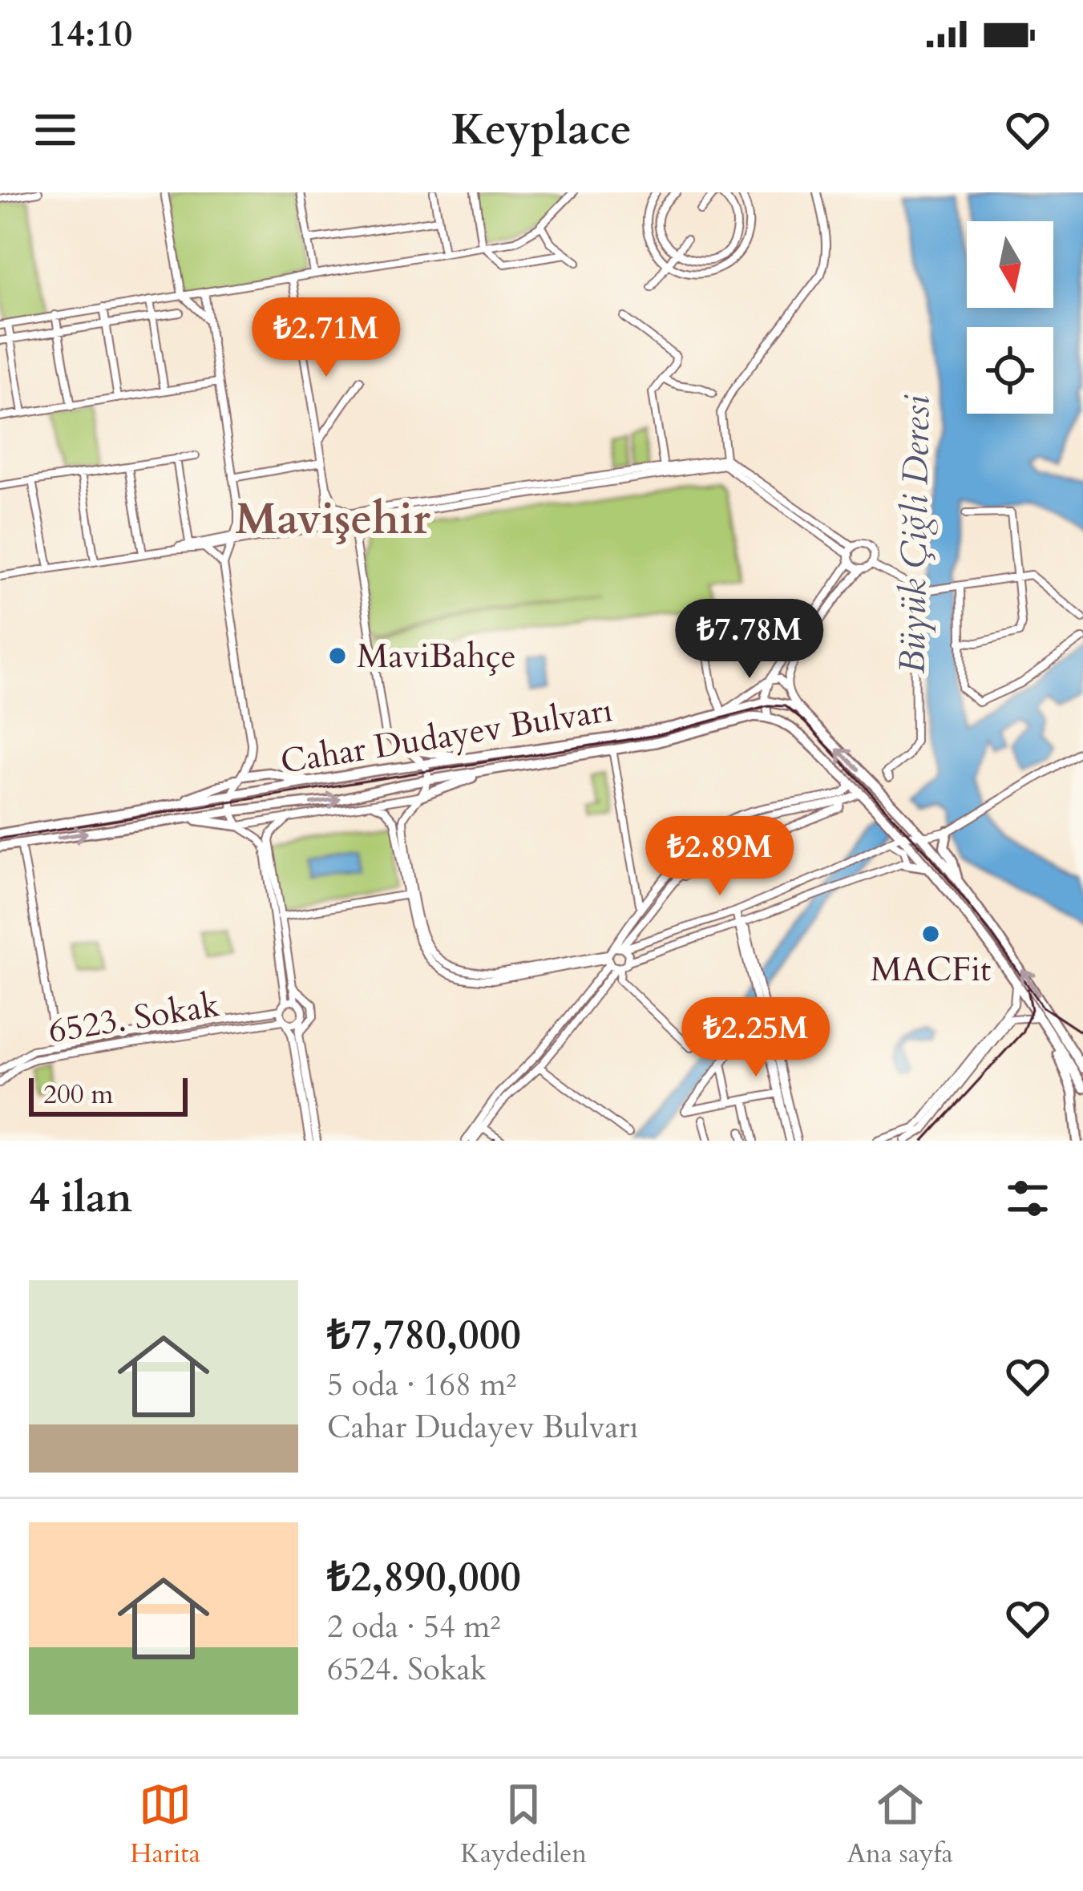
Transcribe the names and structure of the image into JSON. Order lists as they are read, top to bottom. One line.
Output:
{"streets":{"main road":["Cahar Dudayev Bulvarı"],"street":["6523. Sokak"]},"districts":["Mavişehir"],"water":["Büyük Çiğli Deresi"],"places":["MaviBahçe","MACFit"],"scale_bar":"200 m","north":"bottom","page":{"status":"14:10","header":"Keyplace","price":["₺2.71M","₺7.78M","₺2.89M","₺2.25M"],"scale":"200 m","heading":"4 ilan","list":[{"name":"₺7,780,000","note":"5 oda · 168 m² · Cahar Dudayev Bulvarı"},{"name":"₺2,890,000","note":"2 oda · 54 m² · 6524. Sokak"}],"tabs":["Harita","Kaydedilen","Ana sayfa"]}}
